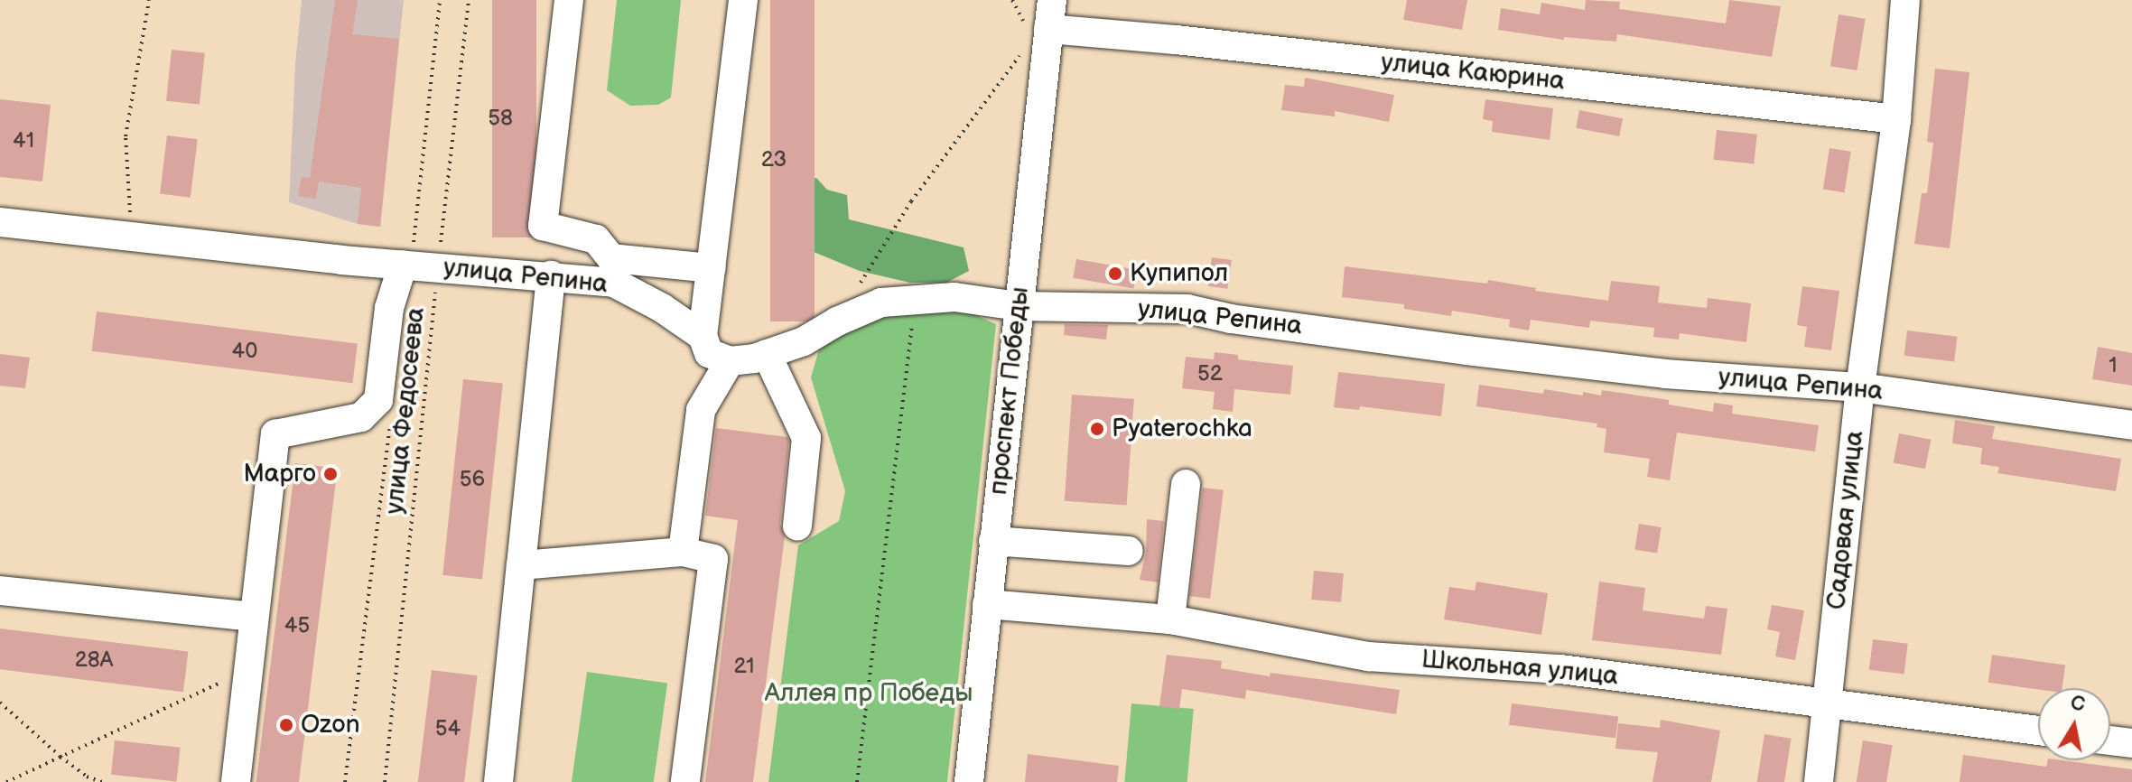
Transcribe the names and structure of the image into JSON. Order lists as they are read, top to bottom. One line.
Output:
{"streets":{"street":["улица Каюрина","улица Репина","проспект Победы","Садовая улица","Школьная улица"],"path":["улица Федосеева"]},"crossings":[["улица Каюрина","проспект Победы"],["улица Каюрина","Садовая улица"],["улица Репина","проспект Победы"],["улица Репина","улица Федосеева"],["улица Репина","Садовая улица"],["проспект Победы","Школьная улица"],["Садовая улица","Школьная улица"]],"parks":["Аллея пр Победы"],"places":["Купипол","Pyaterochka","Марго","Ozon"],"house_numbers":["58","41","23","40","1","52","56","45","28А","21","54"],"north":"top"}
